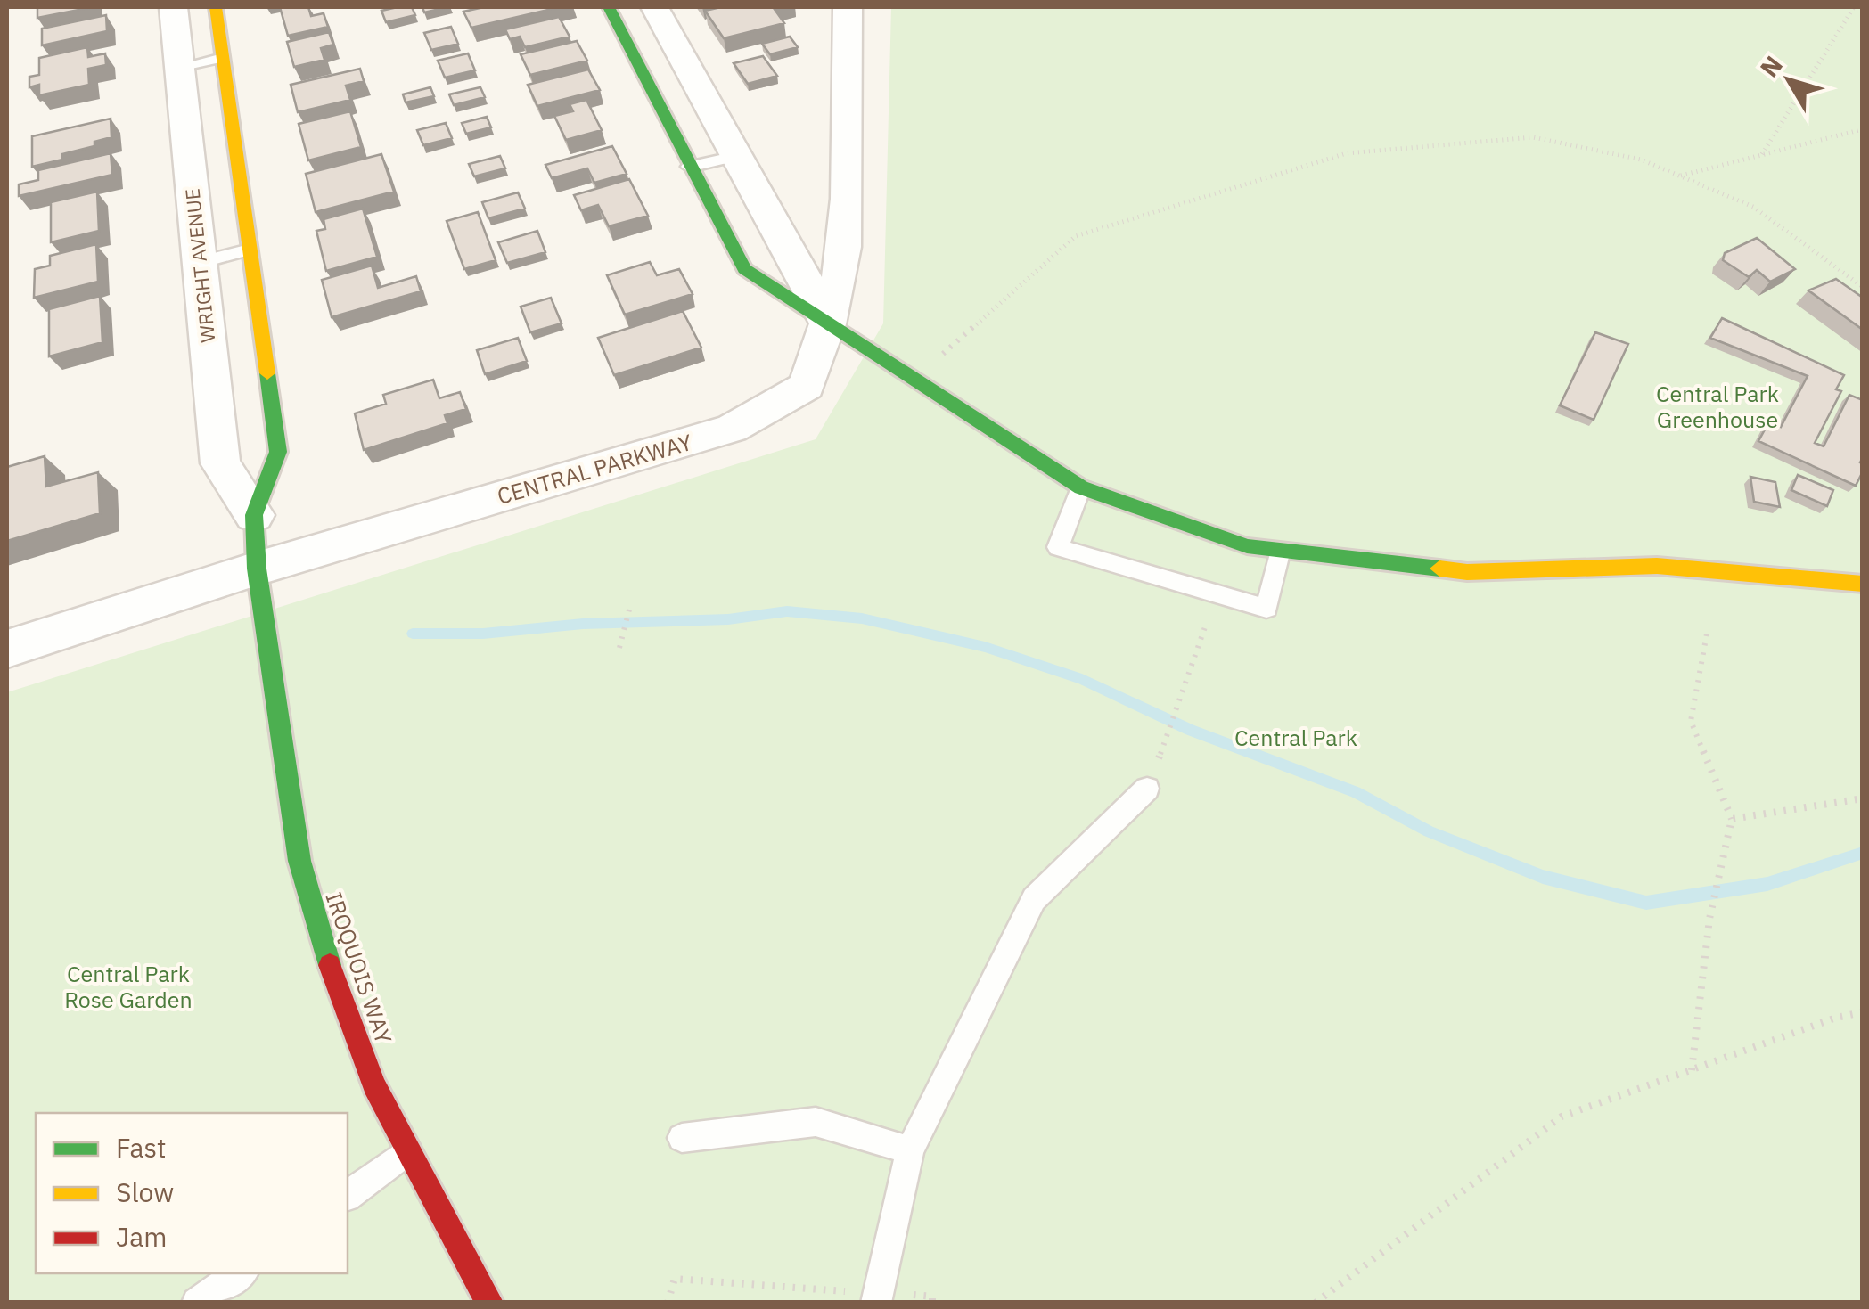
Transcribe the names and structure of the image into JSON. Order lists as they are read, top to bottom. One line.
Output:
{"streets":{"street":["WRIGHT AVENUE","CENTRAL PARKWAY","IROQUOIS WAY"]},"crossings":[["CENTRAL PARKWAY","IROQUOIS WAY"]],"parks":["Central Park Greenhouse","Central Park","Central Park Rose Garden"],"legend":["Fast","Slow","Jam"],"north":"top left"}
